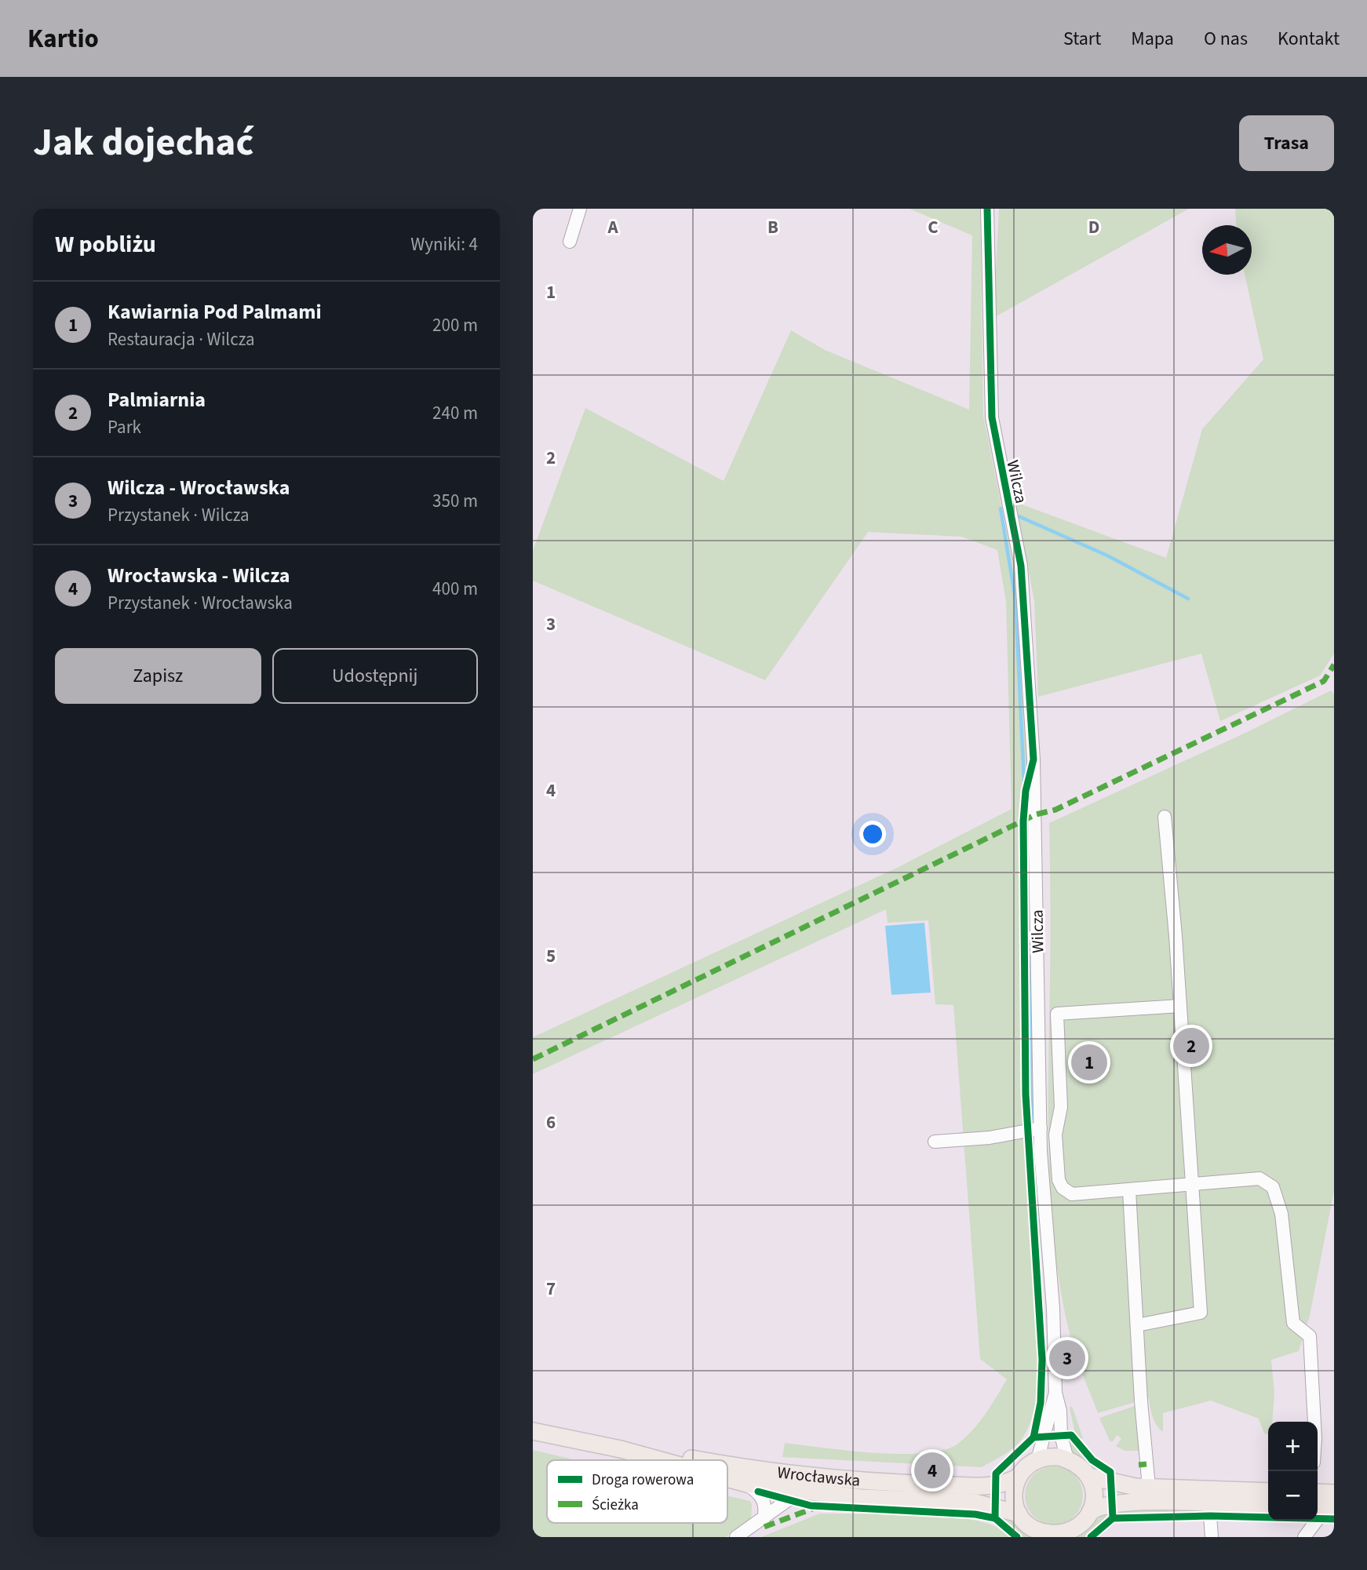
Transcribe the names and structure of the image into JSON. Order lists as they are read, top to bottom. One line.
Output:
{"streets":{"main road":["Wrocławska"],"street":["Wilcza"]},"crossings":[["Wilcza","Wrocławska"]],"legend":["Droga rowerowa","Ścieżka"],"north":"left","page":{"header":"Kartio","nav":["Start","Mapa","O nas","Kontakt"],"title":"Jak dojechać","buttons":["Trasa",["Zapisz","Udostępnij"]],"heading":["W pobliżu","Wyniki: 4"],"list":[{"mark":"1","name":"Kawiarnia Pod Palmami","note":"Restauracja · Wilcza","value":"200 m"},{"mark":"2","name":"Palmiarnia","note":"Park","value":"240 m"},{"mark":"3","name":"Wilcza - Wrocławska","note":"Przystanek · Wilcza","value":"350 m"},{"mark":"4","name":"Wrocławska - Wilcza","note":"Przystanek · Wrocławska","value":"400 m"}],"pins":["2","1","3","4"],"map_buttons":["+","−"]},"grid":{"columns":["A","B","C","D"],"rows":["1","2","3","4","5","6","7"]}}
